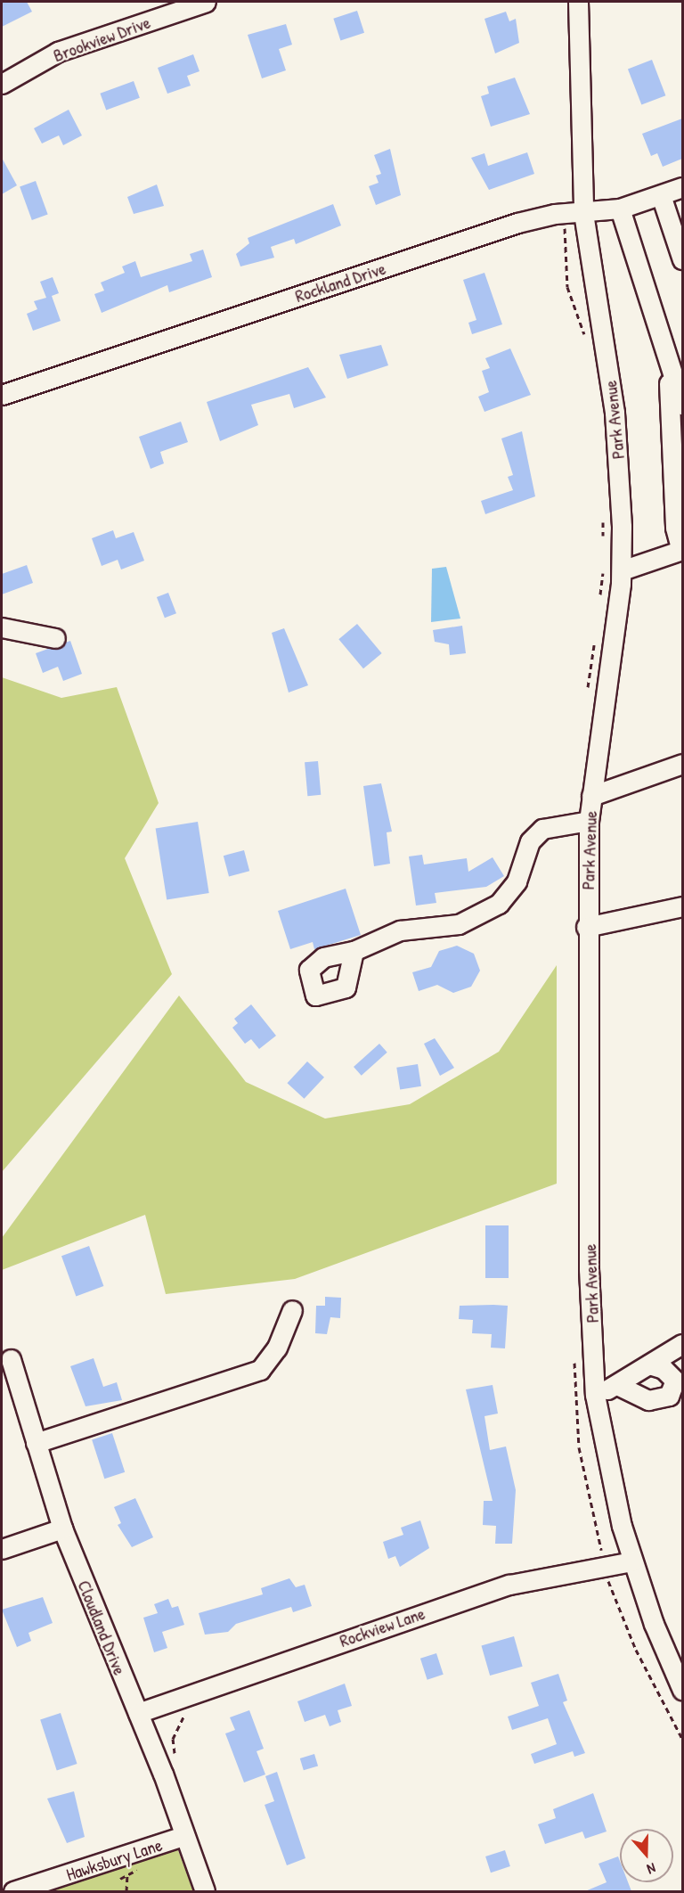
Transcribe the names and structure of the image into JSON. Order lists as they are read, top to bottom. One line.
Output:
{"streets":{"street":["Brookview Drive","Rockland Drive","Park Avenue","Rockview Lane","Cloudland Drive","Hawksbury Lane"]},"crossings":[["Rockland Drive","Park Avenue"],["Park Avenue","Rockview Lane"],["Rockview Lane","Cloudland Drive"],["Cloudland Drive","Hawksbury Lane"]],"north":"bottom"}
